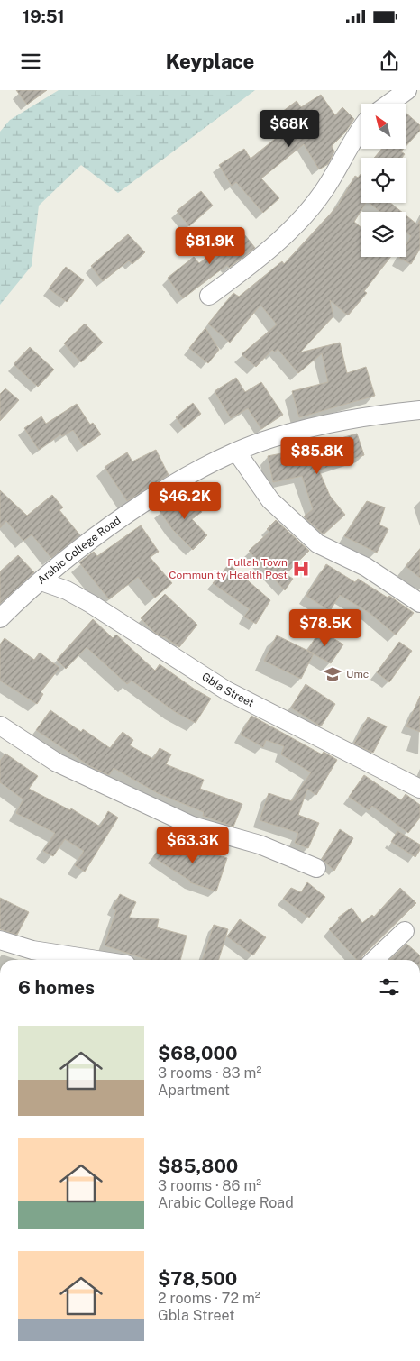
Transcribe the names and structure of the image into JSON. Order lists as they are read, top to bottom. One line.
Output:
{"streets":{"street":["Arabic College Road","Gbla Street"]},"crossings":[["Arabic College Road","Gbla Street"]],"places":{"hospital":["Fullah Town Community Health Post"],"school or university":["Umc"]},"north":"top left","page":{"status":"19:51","header":"Keyplace","price":["$68K","$81.9K","$85.8K","$46.2K","$78.5K","$63.3K"],"heading":"6 homes","list":[{"name":"$68,000","note":"3 rooms · 83 m² · Apartment"},{"name":"$85,800","note":"3 rooms · 86 m² · Arabic College Road"},{"name":"$78,500","note":"2 rooms · 72 m² · Gbla Street"}]}}
